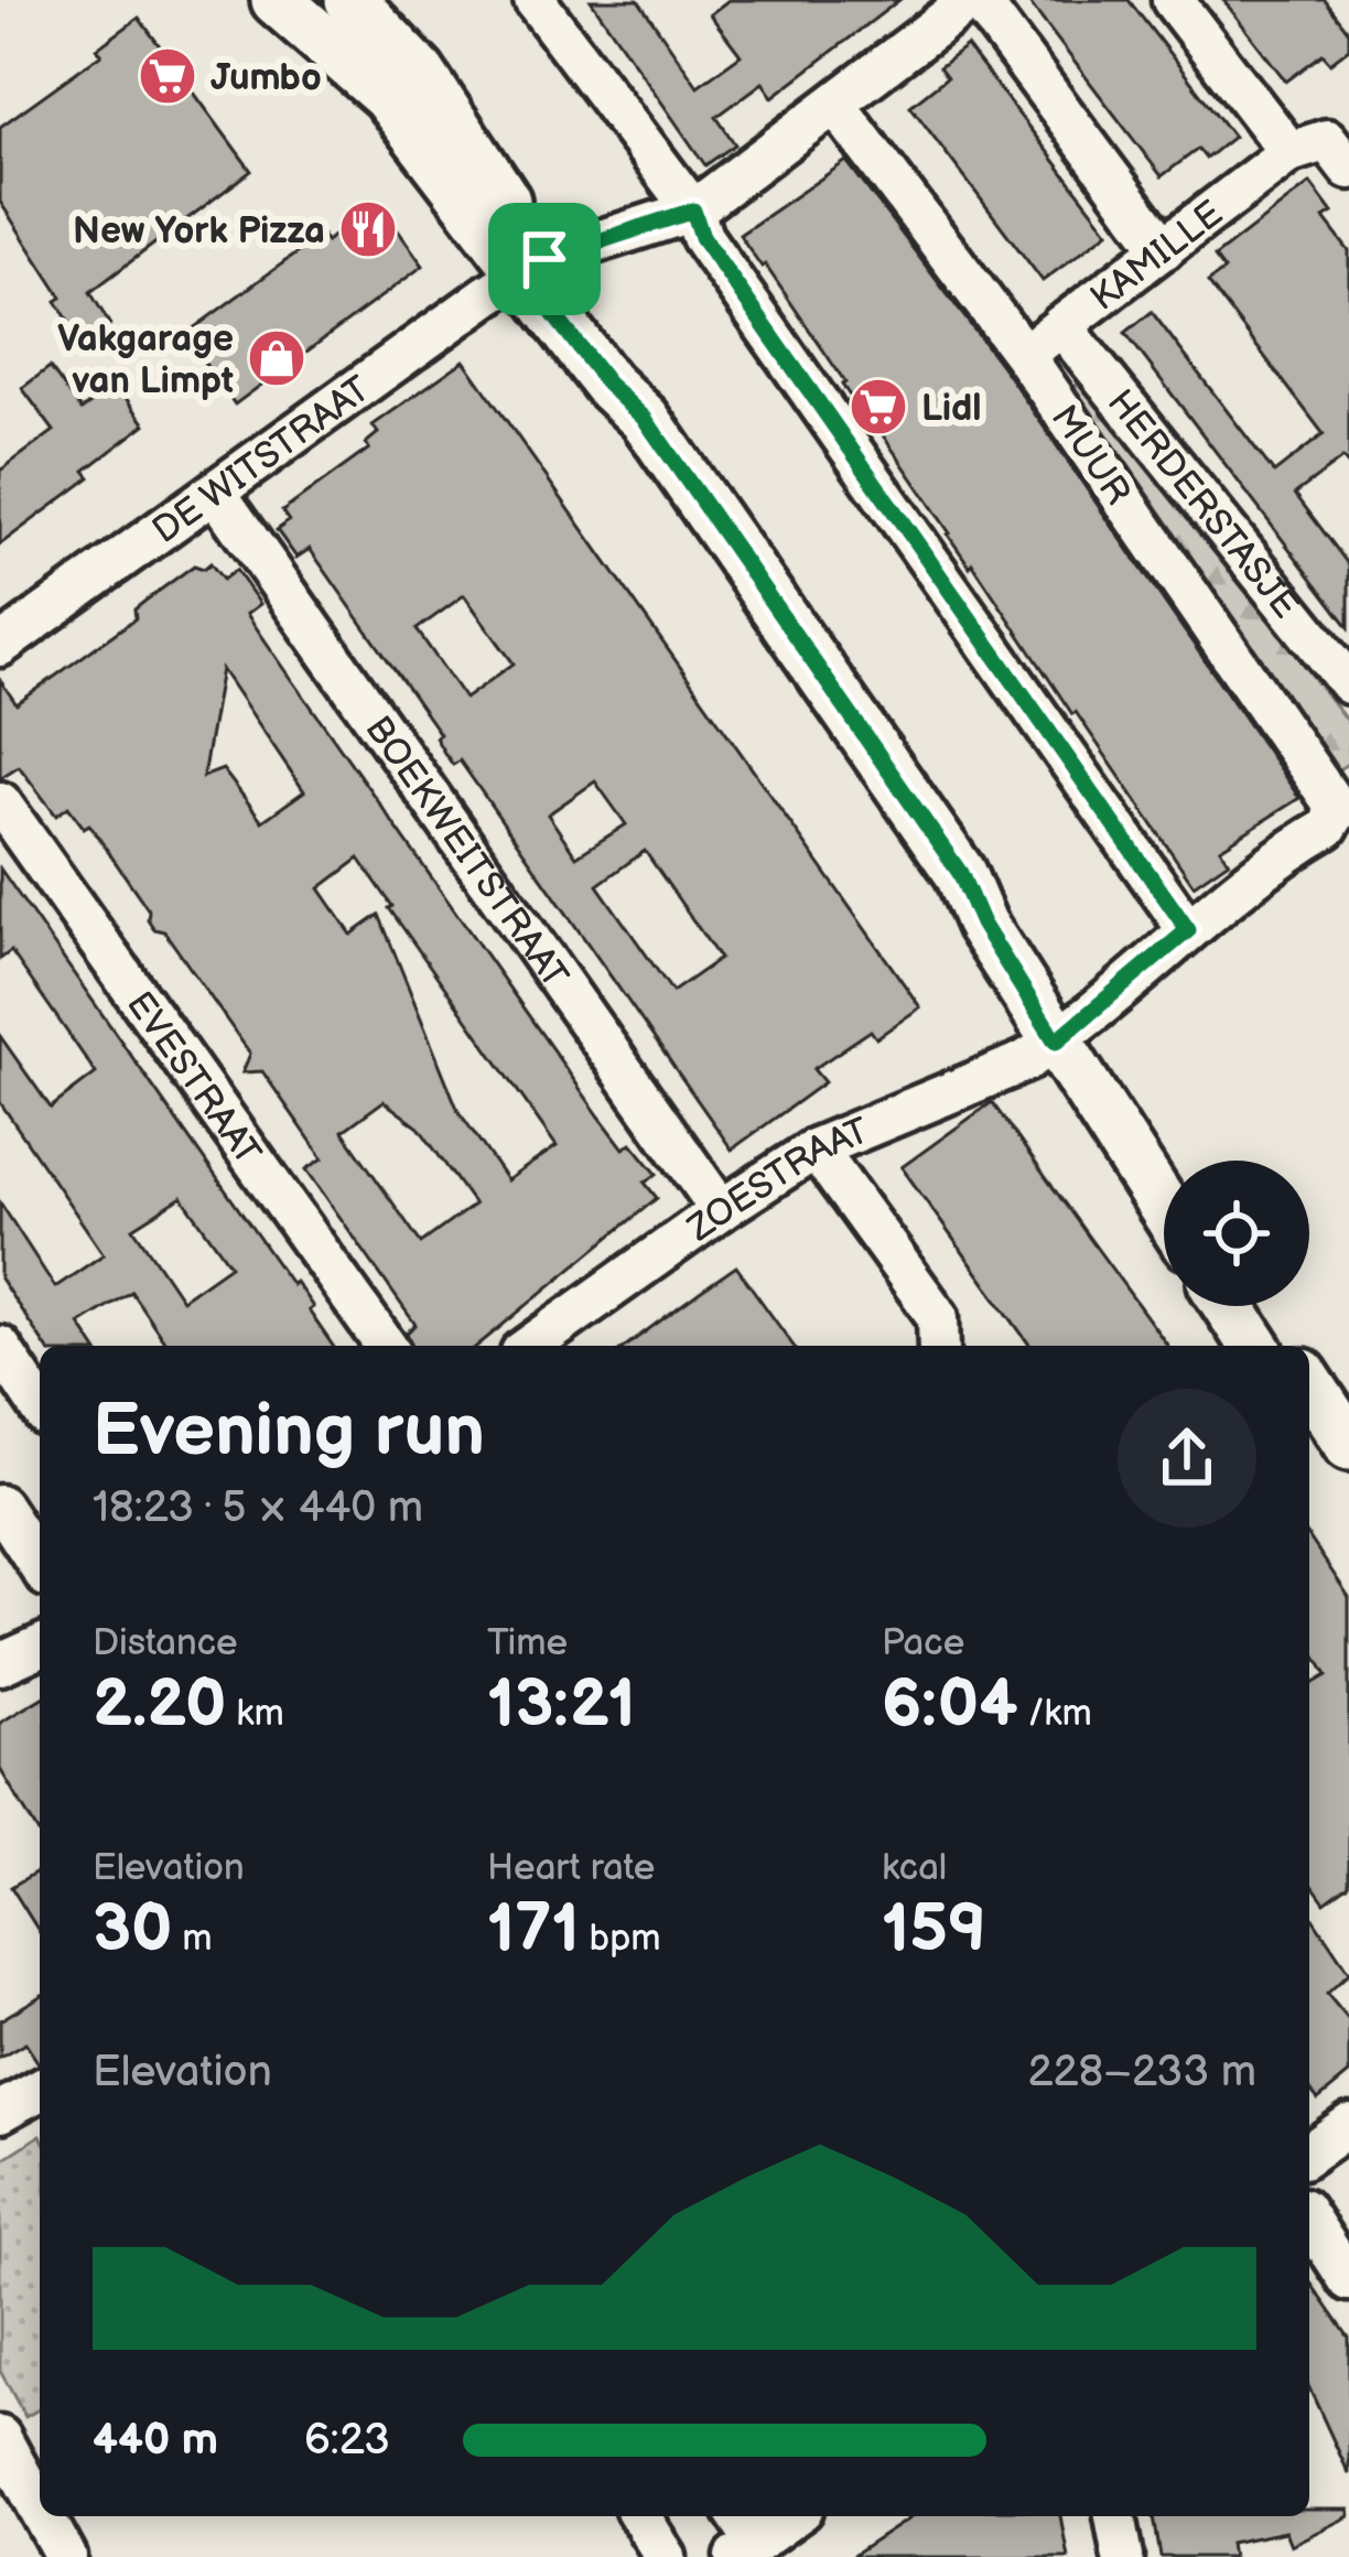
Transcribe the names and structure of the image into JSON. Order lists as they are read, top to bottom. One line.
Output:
{"streets":{"street":["KAMILLE","MUUR","DE WITSTRAAT","HERDERSTASJE","BOEKWEITSTRAAT","EVESTRAAT","ZOESTRAAT"]},"crossings":[["KAMILLE","MUUR"],["KAMILLE","HERDERSTASJE"],["MUUR","DE WITSTRAAT"],["MUUR","ZOESTRAAT"],["DE WITSTRAAT","BOEKWEITSTRAAT"],["BOEKWEITSTRAAT","ZOESTRAAT"]],"places":{"supermarket":["Jumbo","Lidl"],"restaurant":["New York Pizza"],"shop":["Vakgarage van Limpt"]},"page":{"heading":["Evening run","18:23 · 5 × 440 m"],"stats":[["Distance","2.20 km"],["Time","13:21"],["Pace","6:04 /km"],["Elevation","30 m"],["Heart rate","171 bpm"],["kcal","159"]],"chart":["Elevation","228–233 m"],"list":[{"name":"440 m","note":"6:23"}]}}
